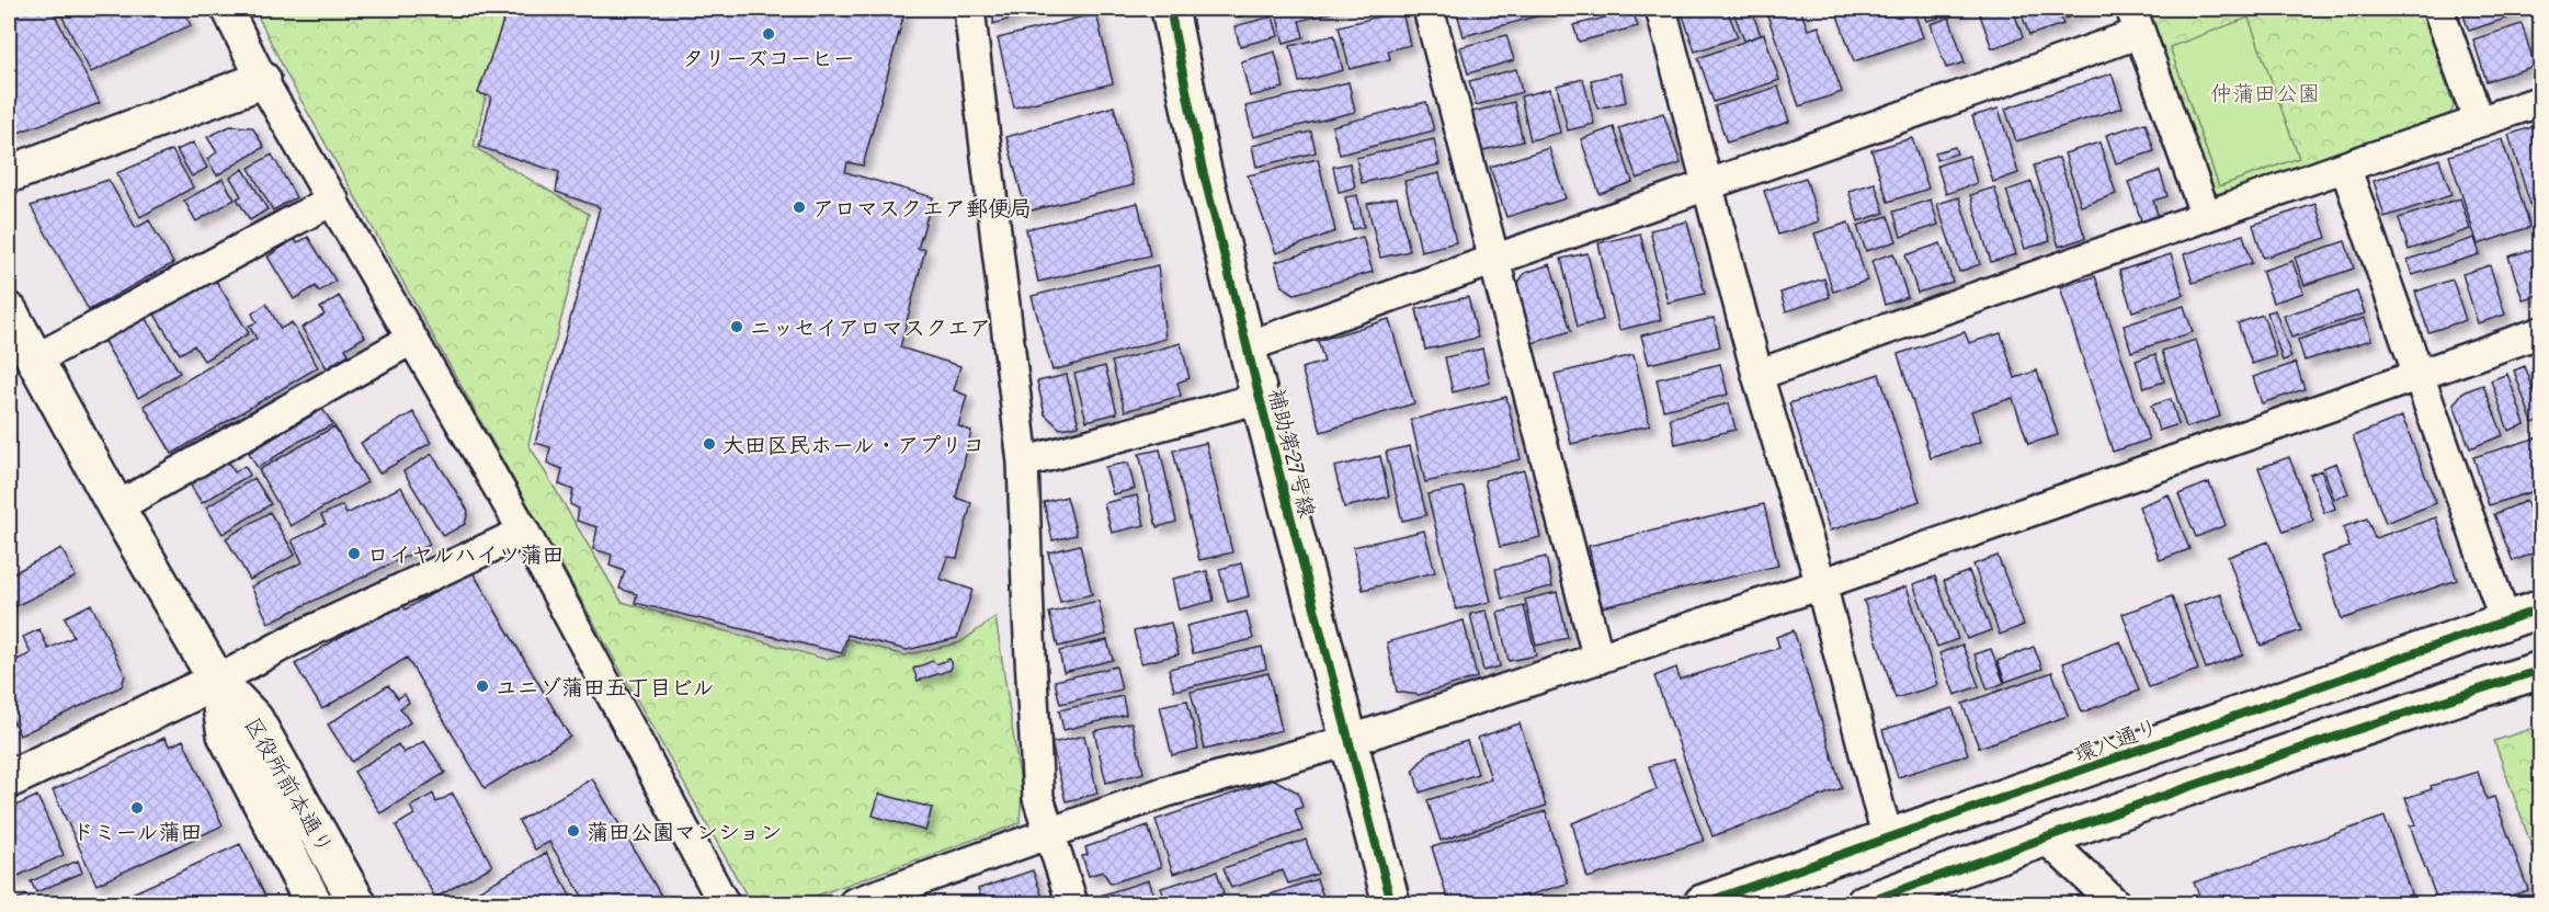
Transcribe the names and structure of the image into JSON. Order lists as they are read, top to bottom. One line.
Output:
{"streets":{"street":["補助第27号線","環八通り","区役所前本通り"]},"parks":["仲蒲田公園"],"places":["タリーズコーヒー","アロマスクエア郵便局","ニッセイアロマスクエア","大田区民ホール・アプリコ","ロイヤルハイツ蒲田","ユニゾ蒲田五丁目ビル","ドミール蒲田","蒲田公園マンション"]}
